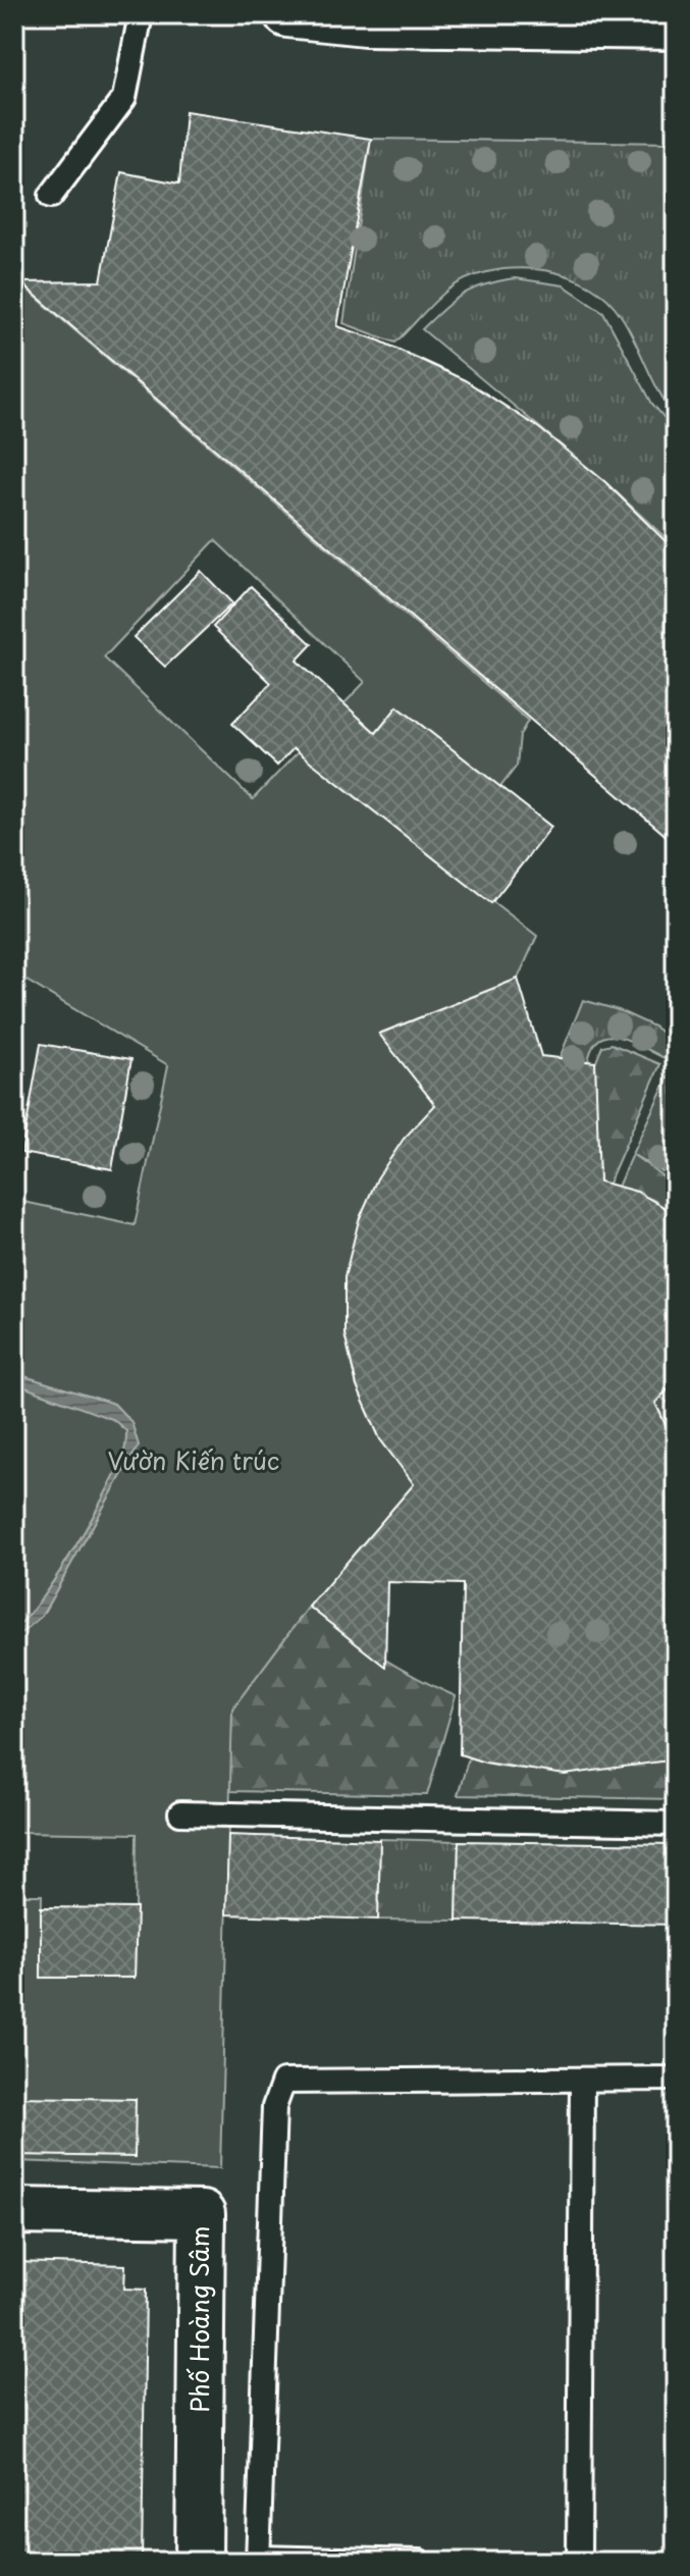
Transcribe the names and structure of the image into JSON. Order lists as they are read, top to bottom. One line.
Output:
{"streets":{"street":["Phố Hoàng Sâm"]},"parks":["Vườn Kiến trúc"]}
